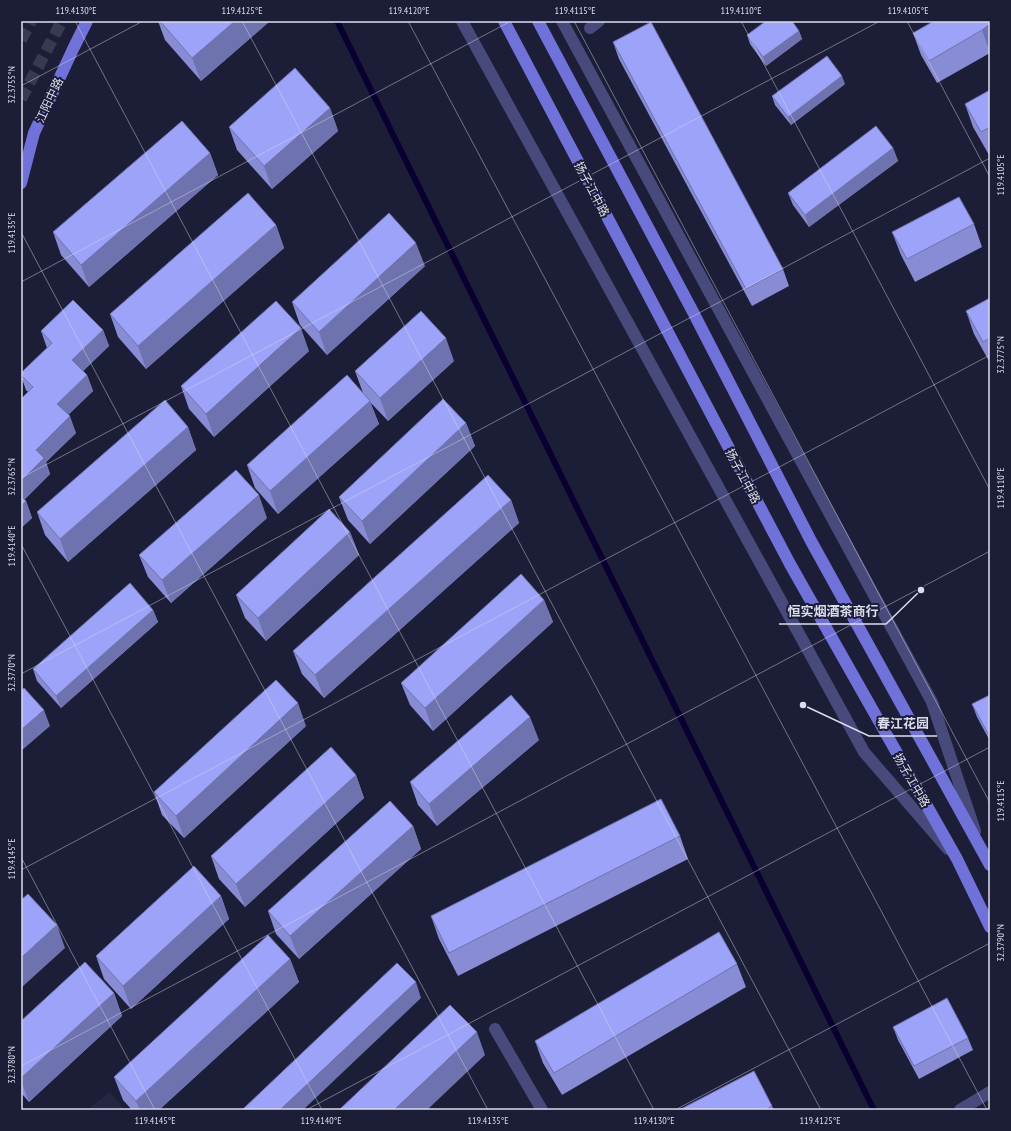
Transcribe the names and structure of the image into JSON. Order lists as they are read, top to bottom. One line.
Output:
{"streets":{"main road":["江阳中路","扬子江中路"]},"places":["恒实烟酒茶商行","春江花园"],"coordinates":["119.4130°E","119.4125°E","119.4120°E","119.4115°E","119.4110°E","119.4105°E","32.3755°N","119.4135°E","32.3775°N","32.3765°N","119.4140°E","32.3770°N","119.4145°E","32.3790°N","32.3780°N"]}
